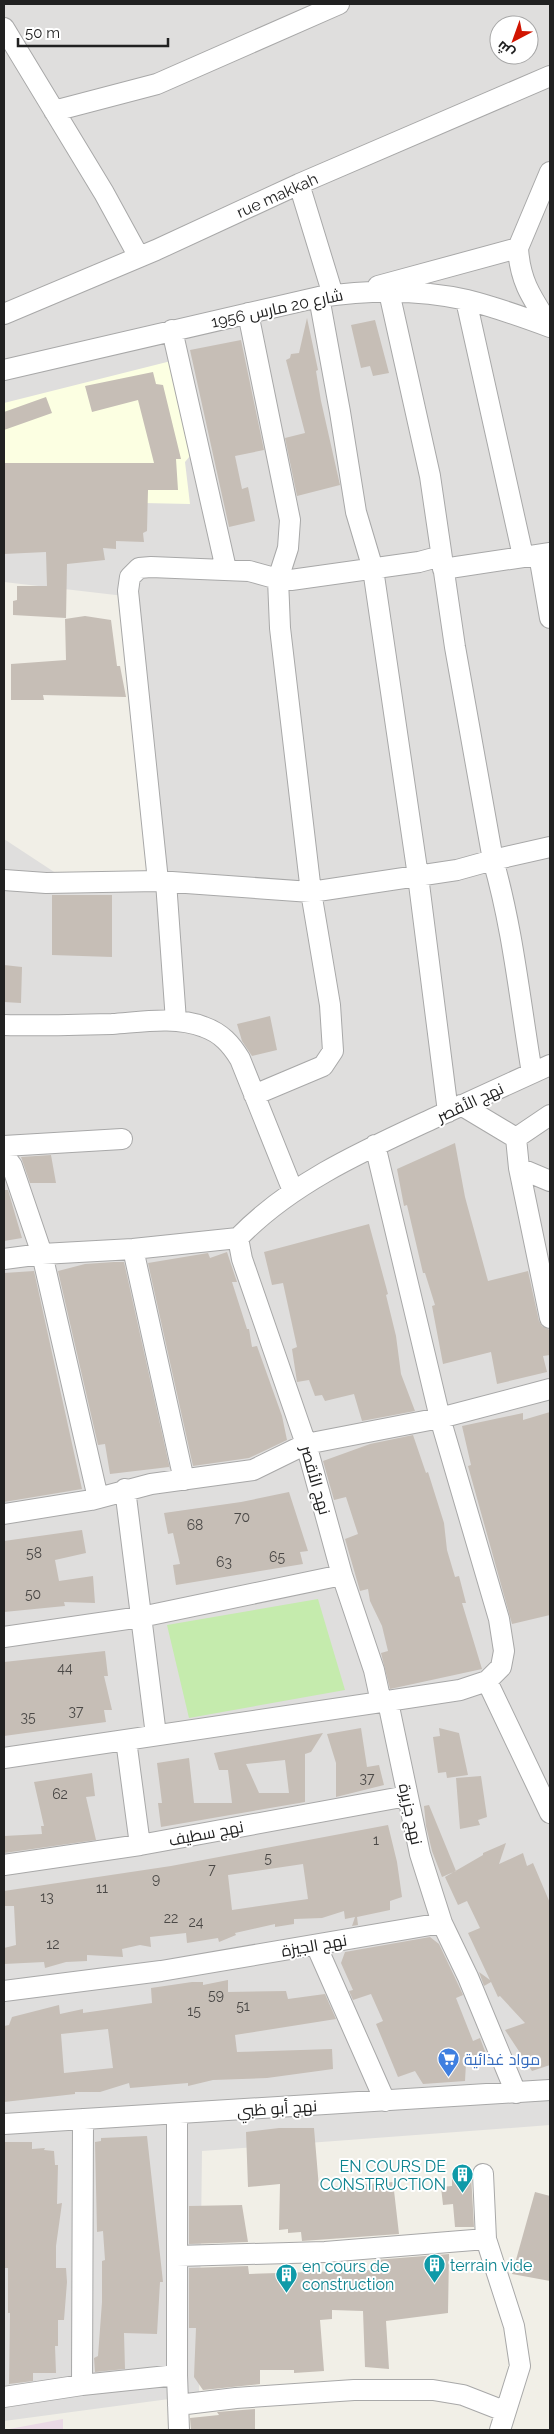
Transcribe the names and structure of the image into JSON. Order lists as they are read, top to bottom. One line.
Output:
{"streets":{"street":["rue makkah","شارع 20 مارس 1956","نهج الأقصر","نهج جزيرة","نهج سطيف","نهج الجيزة","نهج أبو ظبي"]},"crossings":[["نهج الأقصر","نهج جزيرة"],["نهج جزيرة","نهج سطيف"],["نهج جزيرة","نهج الجيزة"]],"places":{"supermarket":["مواد غذائية"],"building":["EN COURS DE CONSTRUCTION","terrain vide","en cours de construction"]},"house_numbers":["70","68","58","65","63","50","44","37","35","37","62","1","5","7","9","11","13","22","24","12","59","51","15"],"scale_bar":"50 m","north":"bottom left"}
